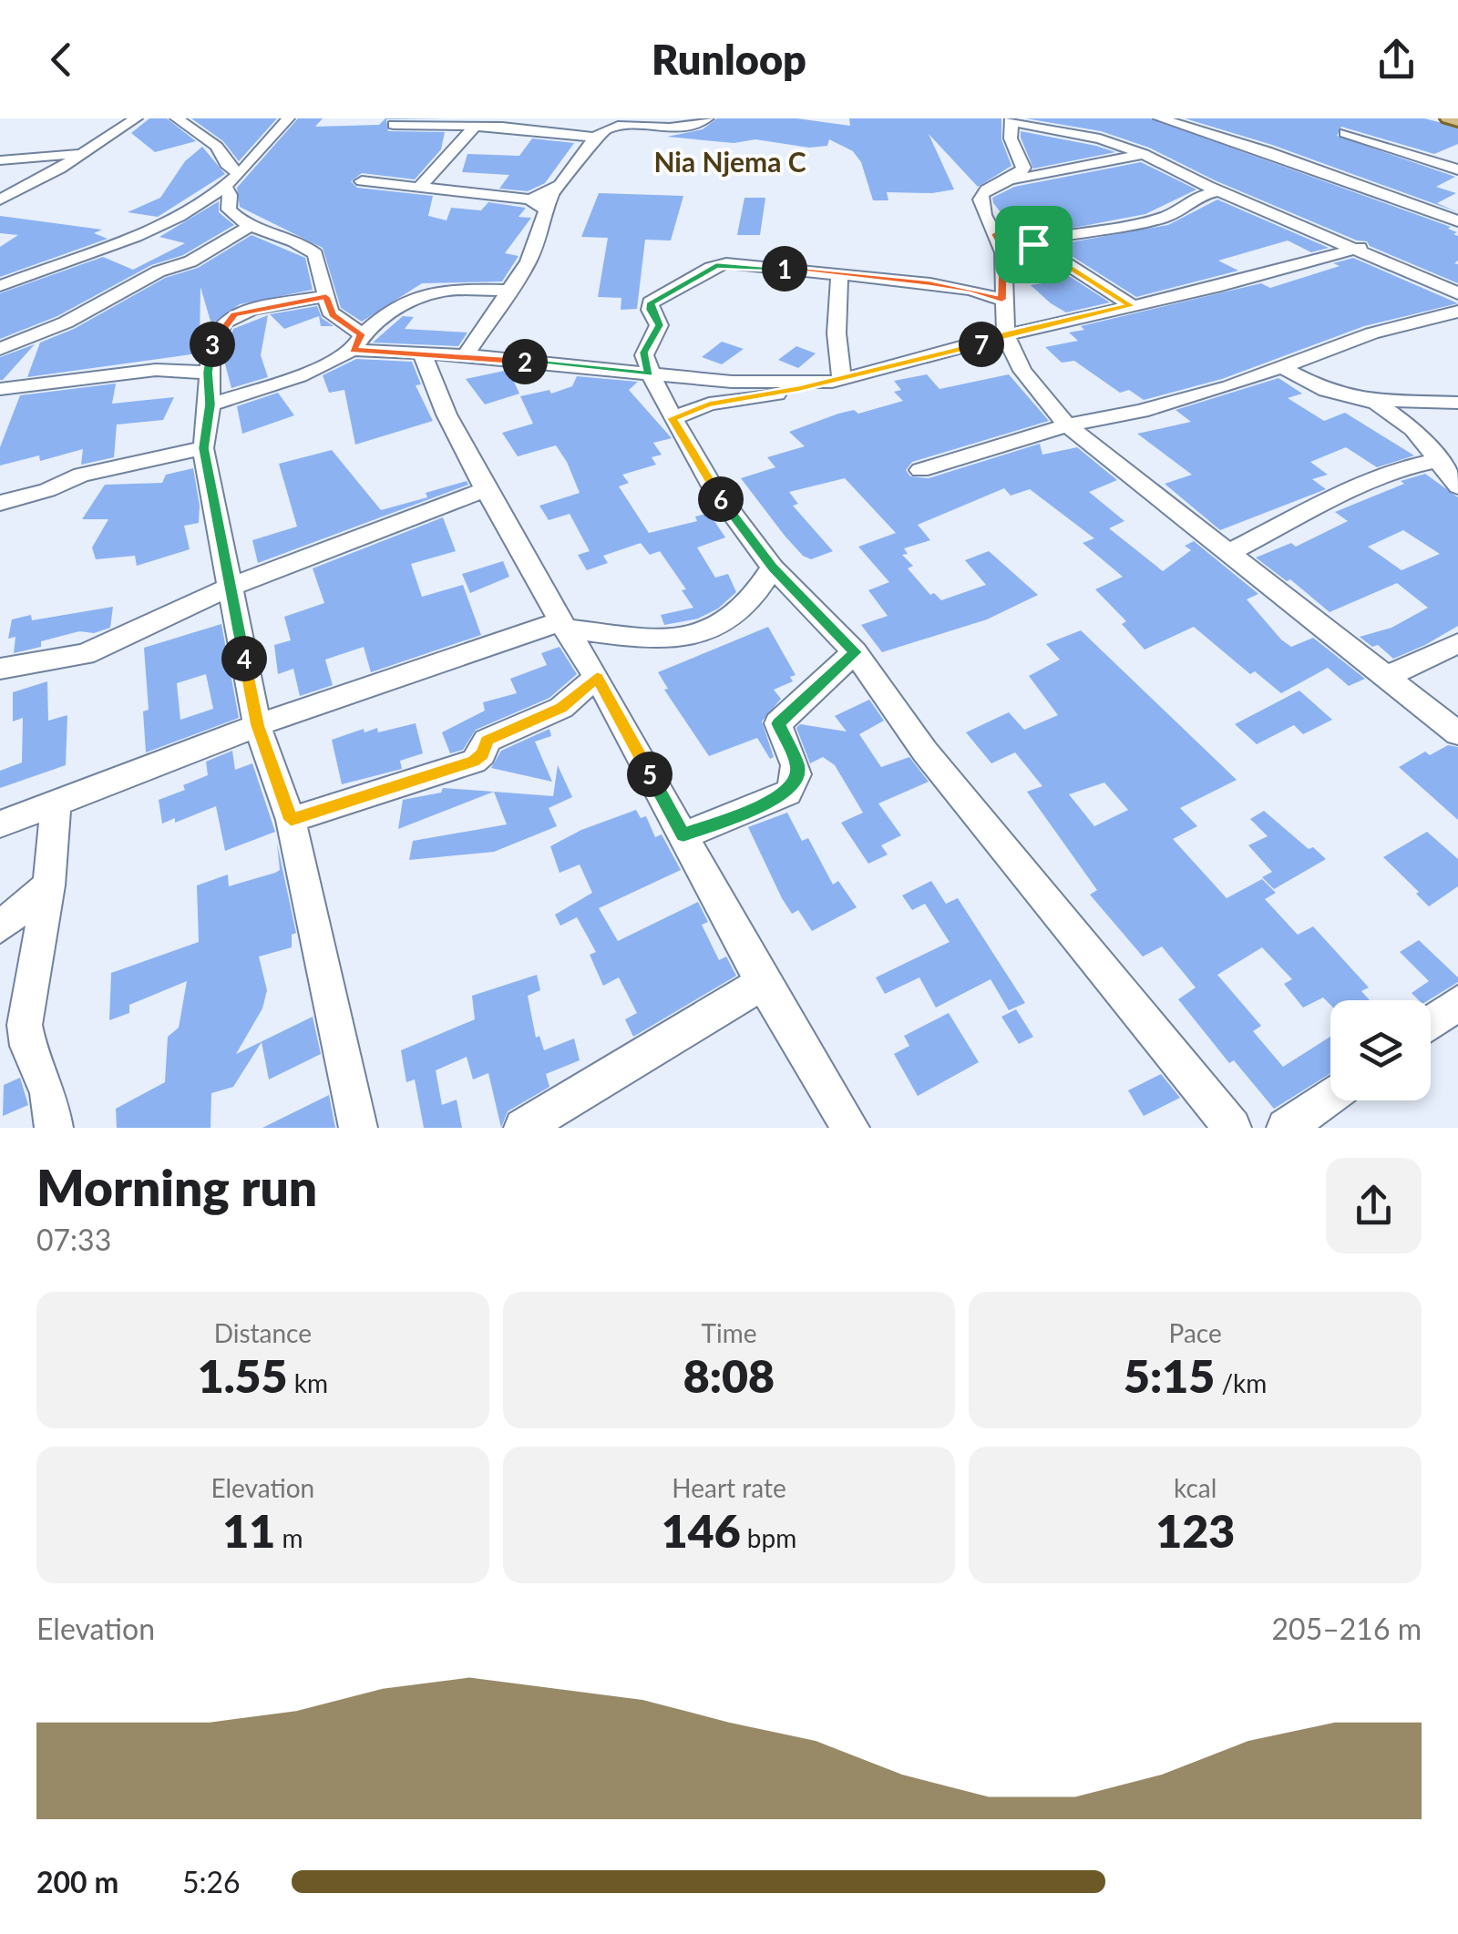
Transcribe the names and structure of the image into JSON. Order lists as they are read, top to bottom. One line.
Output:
{"districts":["Nia Njema C"],"page":{"header":"Runloop","pins":["1","3","7","2","6","4","5"],"heading":["Morning run","07:33"],"stats":[["Distance","1.55 km"],["Time","8:08"],["Pace","5:15 /km"],["Elevation","11 m"],["Heart rate","146 bpm"],["kcal","123"]],"chart":["Elevation","205–216 m"],"list":[{"name":"200 m","note":"5:26"}]}}
